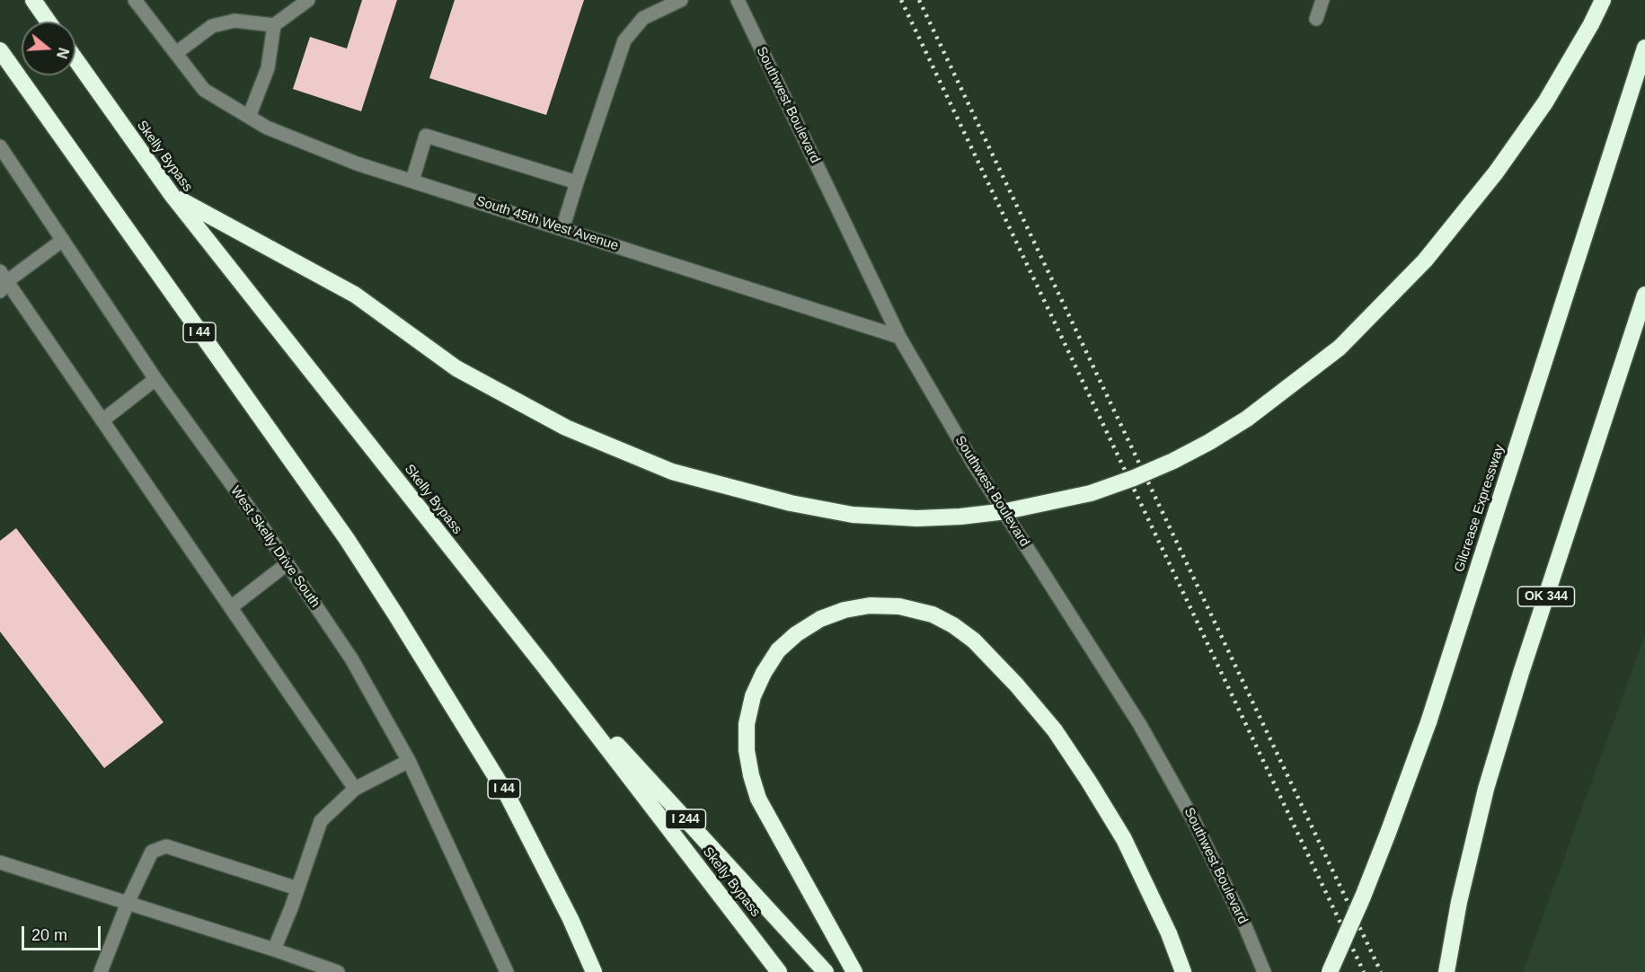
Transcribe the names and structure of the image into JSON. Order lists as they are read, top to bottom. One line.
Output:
{"streets":{"highway":["Skelly Bypass","I 44","Gilcrease Expressway","OK 344","I 244"],"street":["Southwest Boulevard","South 45th West Avenue","West Skelly Drive South"]},"crossings":[["Southwest Boulevard","South 45th West Avenue"],["Skelly Bypass","I 244"]],"scale_bar":"20 m","north":"right"}
